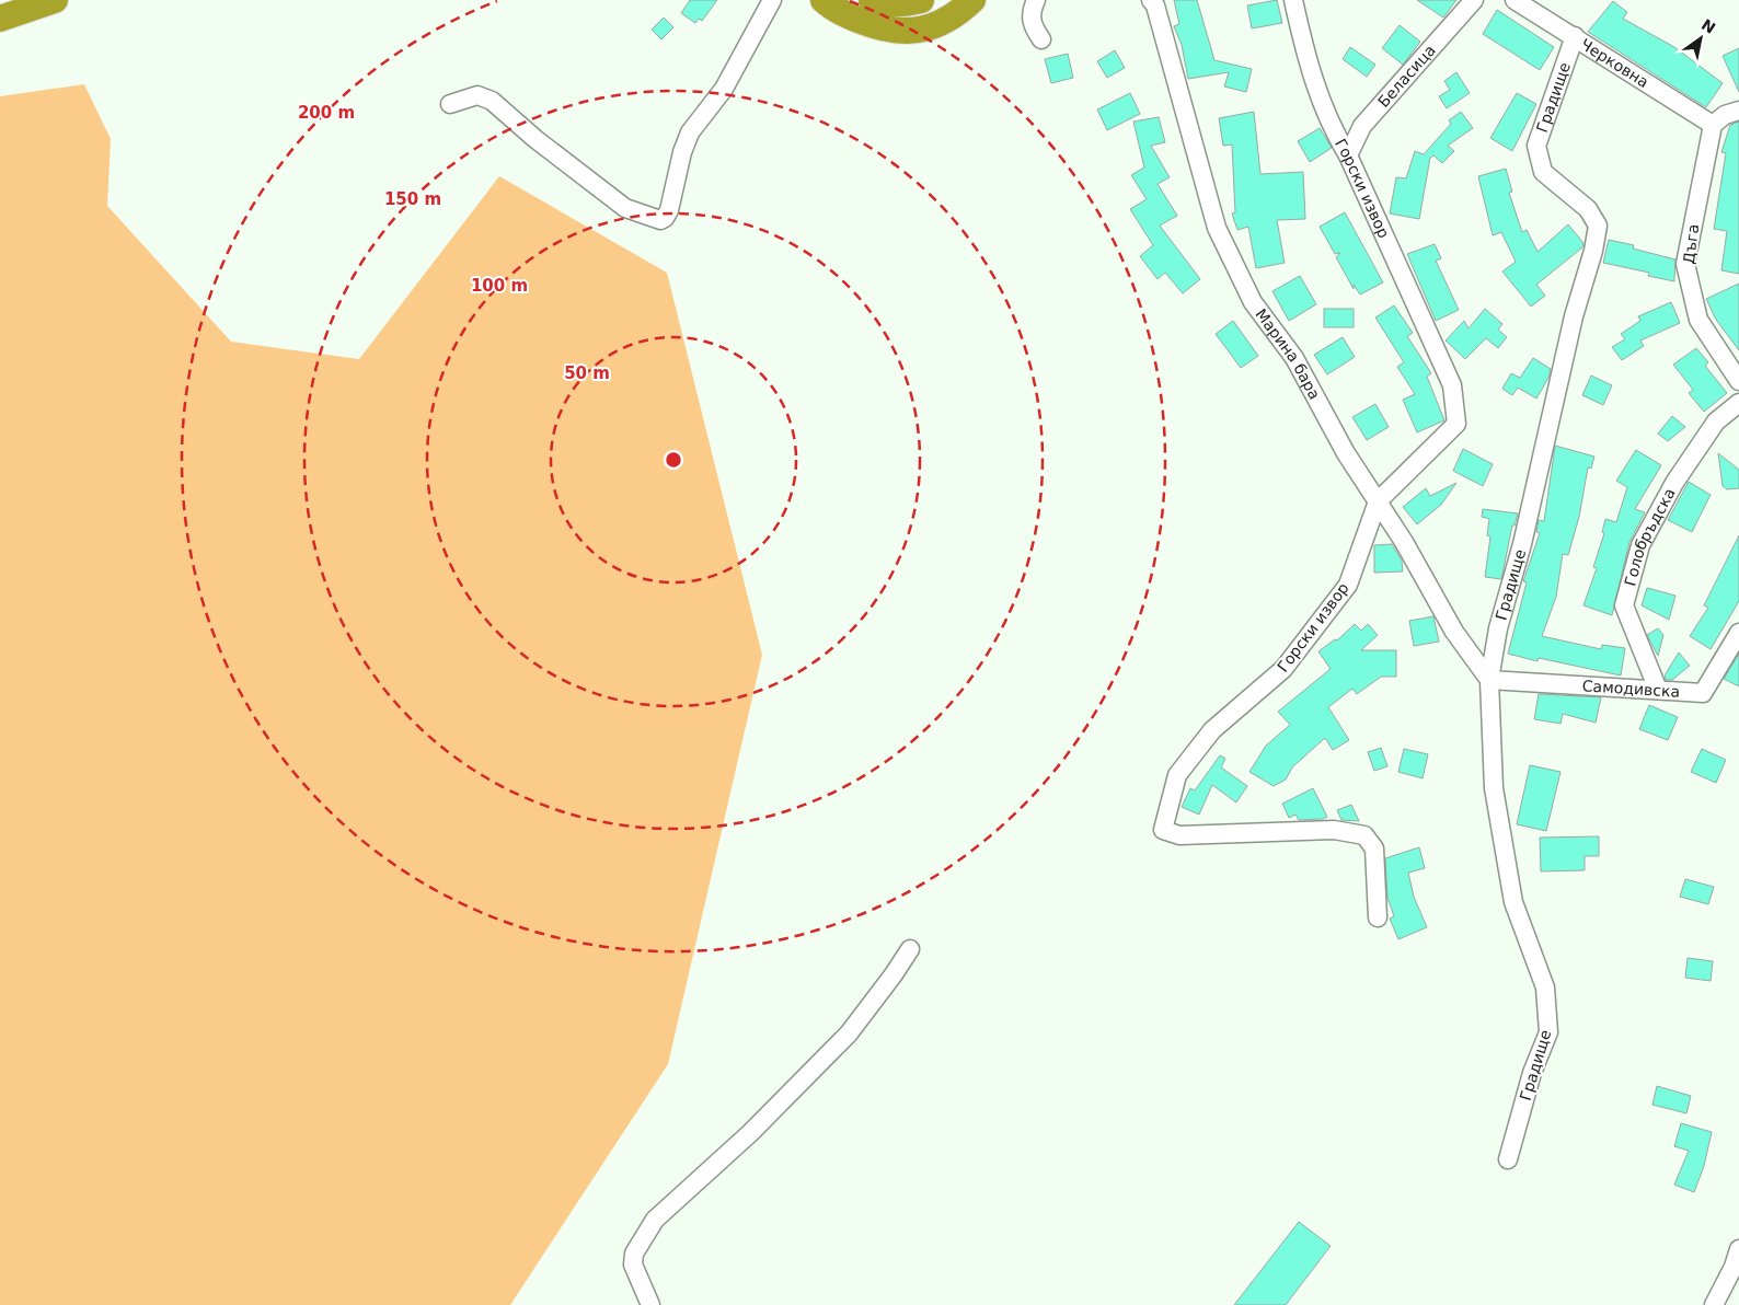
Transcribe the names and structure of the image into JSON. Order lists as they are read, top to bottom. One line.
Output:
{"streets":{"street":["Черковна","Беласица","Градище","Горски извор","Дъга","Марина бара","Голобръдска","Самодивска"]},"crossings":[["Черковна","Градище"],["Черковна","Дъга"],["Беласица","Горски извор"],["Градище","Марина бара"],["Градище","Самодивска"],["Горски извор","Марина бара"],["Марина бара","Самодивска"],["Голобръдска","Самодивска"]],"north":"top right","rings":["200 m","150 m","100 m","50 m"]}
